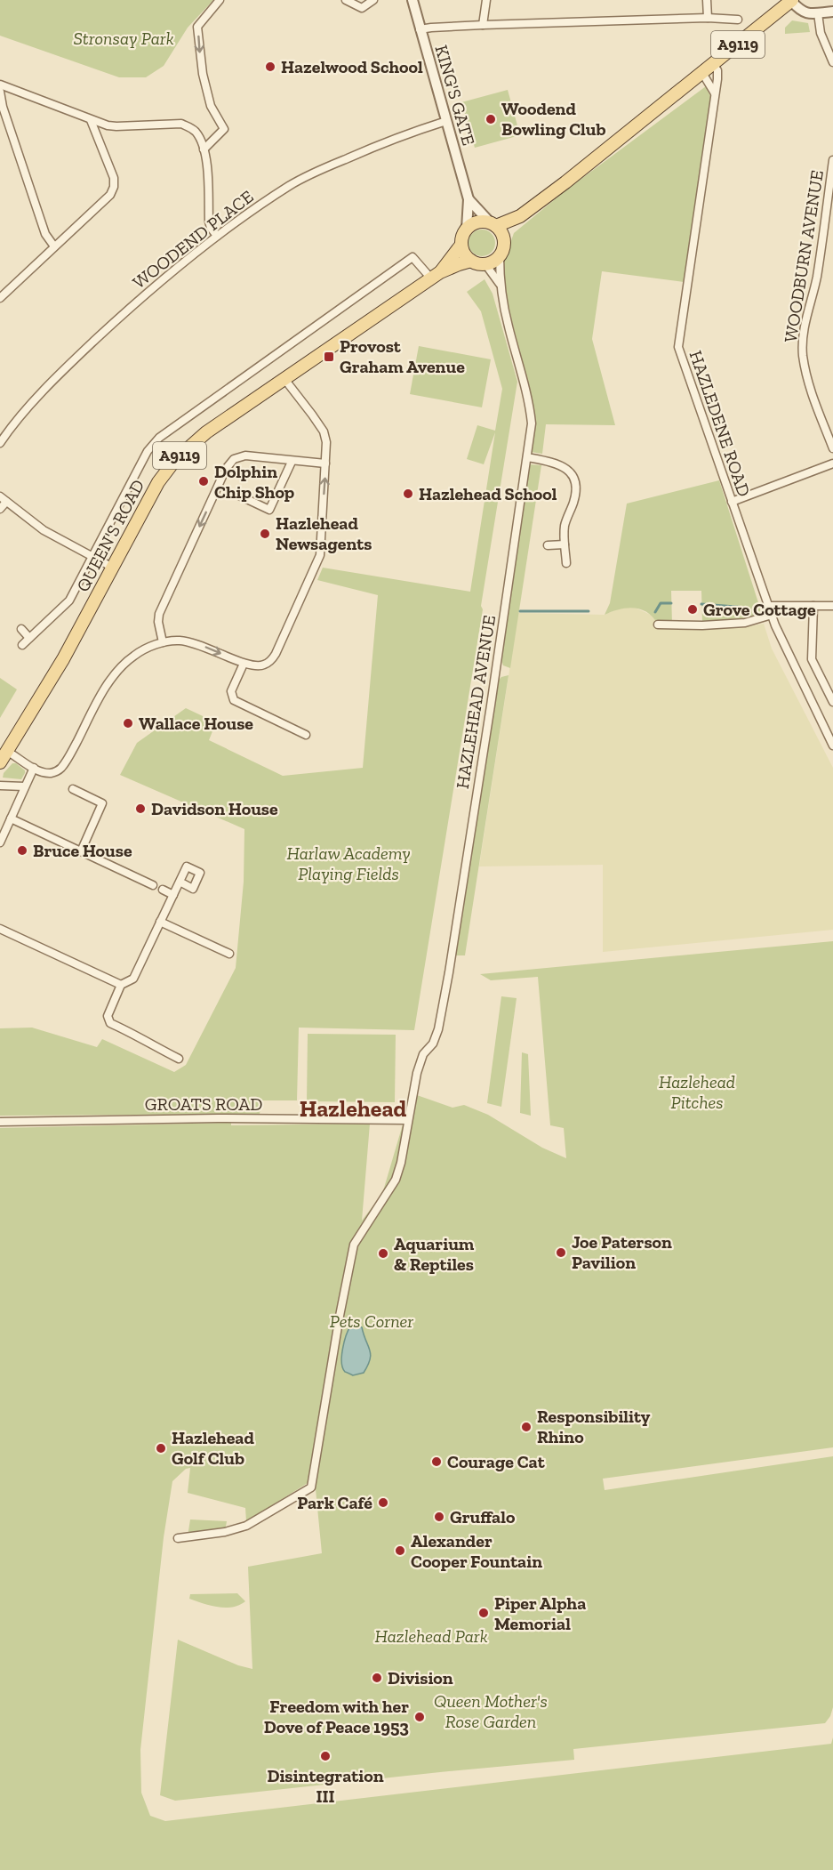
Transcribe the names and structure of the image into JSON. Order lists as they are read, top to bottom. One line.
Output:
{"streets":{"main road":["A9119","QUEEN'S ROAD"],"street":["KING'S GATE","WOODEND PLACE","WOODBURN AVENUE","HAZLEDENE ROAD","HAZLEHEAD AVENUE","GROATS ROAD"]},"crossings":[["A9119","KING'S GATE"],["A9119","HAZLEDENE ROAD"],["A9119","QUEEN'S ROAD"],["A9119","HAZLEHEAD AVENUE"],["KING'S GATE","WOODEND PLACE"],["KING'S GATE","QUEEN'S ROAD"],["KING'S GATE","HAZLEHEAD AVENUE"],["QUEEN'S ROAD","HAZLEHEAD AVENUE"],["HAZLEHEAD AVENUE","GROATS ROAD"]],"districts":["Hazlehead"],"parks":["Stronsay Park","Harlaw Academy Playing Fields","Hazlehead Pitches","Pets Corner","Hazlehead Park","Queen Mother's Rose Garden"],"places":{"other":["Hazelwood School","Woodend Bowling Club","Dolphin Chip Shop","Hazlehead School","Hazlehead Newsagents","Grove Cottage","Wallace House","Davidson House","Bruce House","Joe Paterson Pavilion","Aquarium & Reptiles","Responsibility Rhino","Hazlehead Golf Club","Courage Cat","Park Café","Gruffalo","Alexander Cooper Fountain","Piper Alpha Memorial","Division","Freedom with her Dove of Peace 1953","Disintegration III"],"transit":["Provost Graham Avenue"]}}
